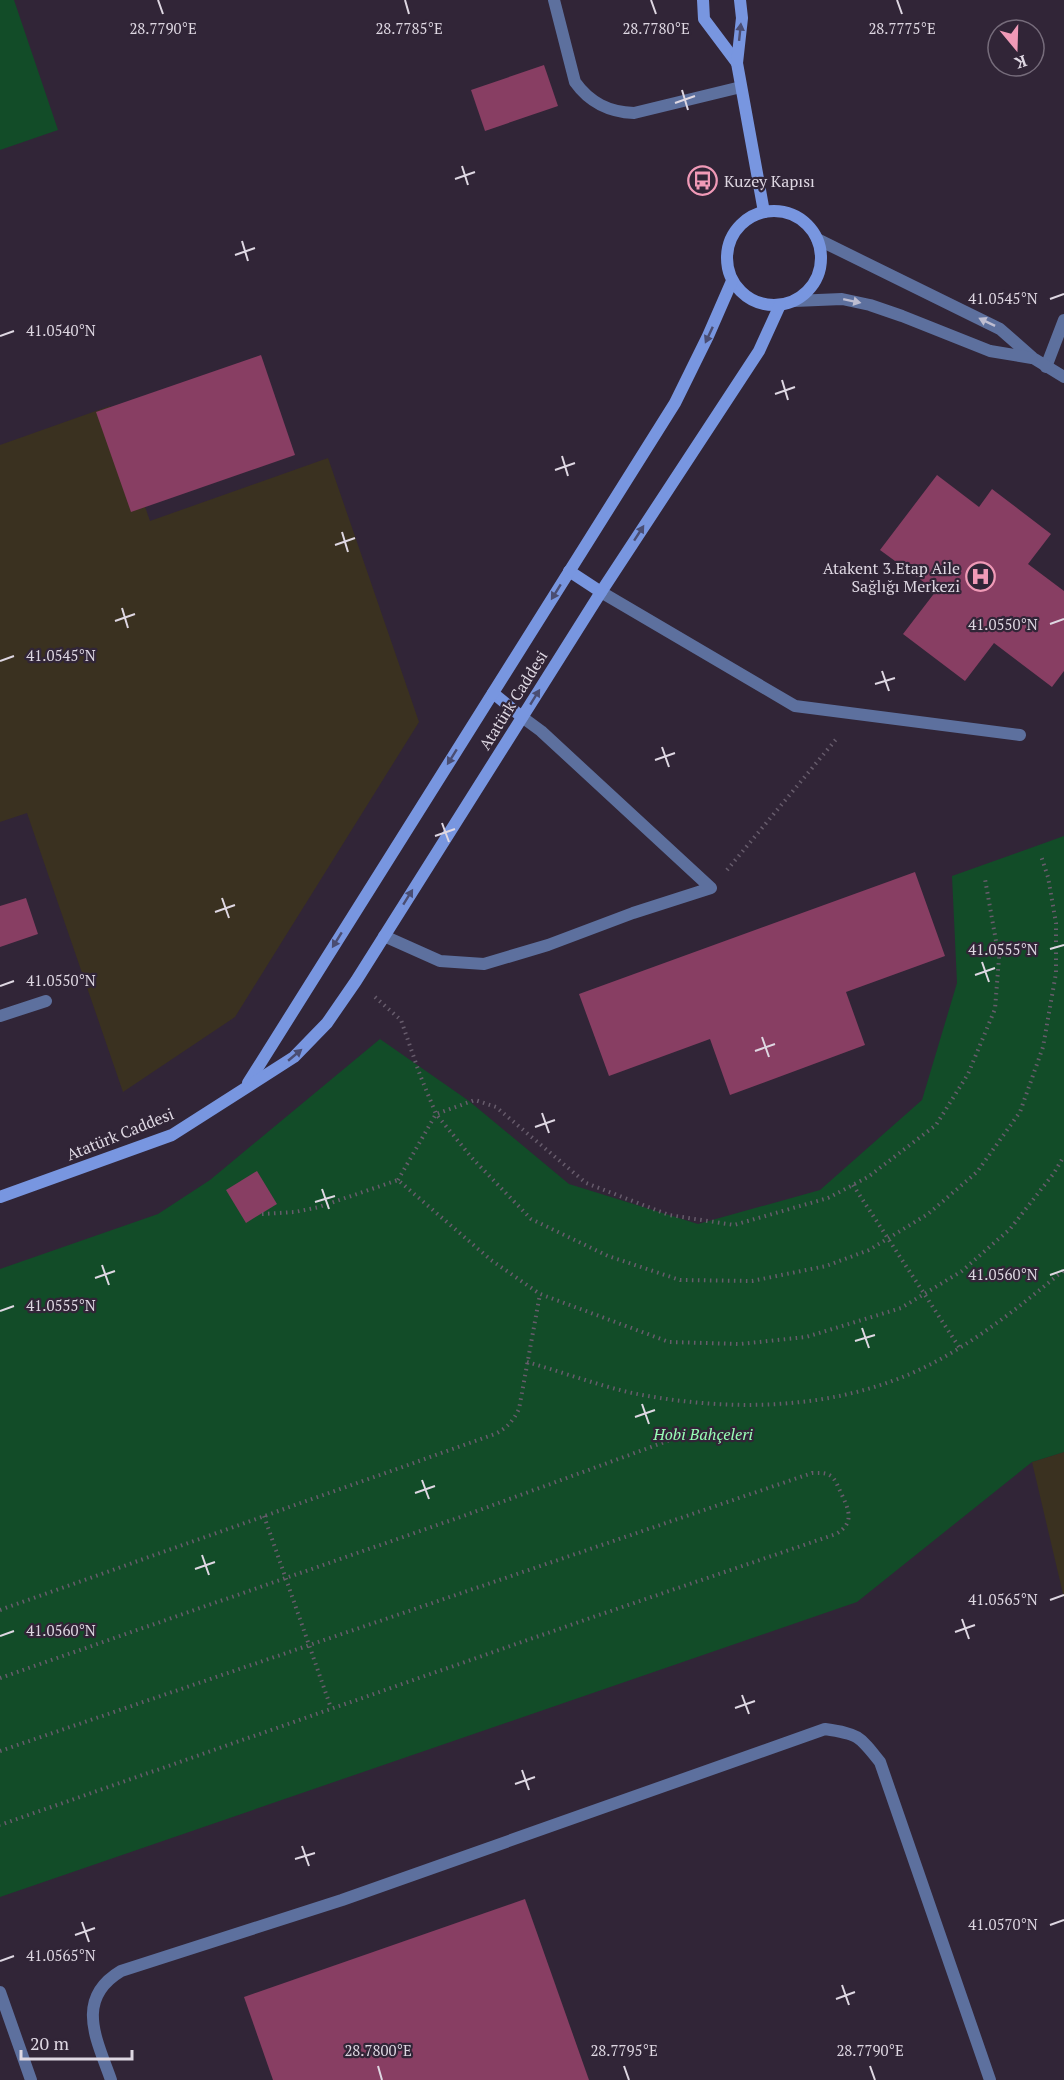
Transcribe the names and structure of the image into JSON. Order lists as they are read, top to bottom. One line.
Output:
{"streets":{"street":["Atatürk Caddesi"]},"parks":["Hobi Bahçeleri"],"places":{"bus stop":["Kuzey Kapısı"],"hospital":["Atakent 3.Etap Aile Sağlığı Merkezi"]},"scale_bar":"20 m","north":"bottom","coordinates":["28.7790°E","28.7785°E","28.7780°E","28.7775°E","41.0545°N","41.0540°N","41.0550°N","41.0555°N","41.0560°N","41.0565°N","41.0570°N","28.7800°E","28.7795°E"]}
